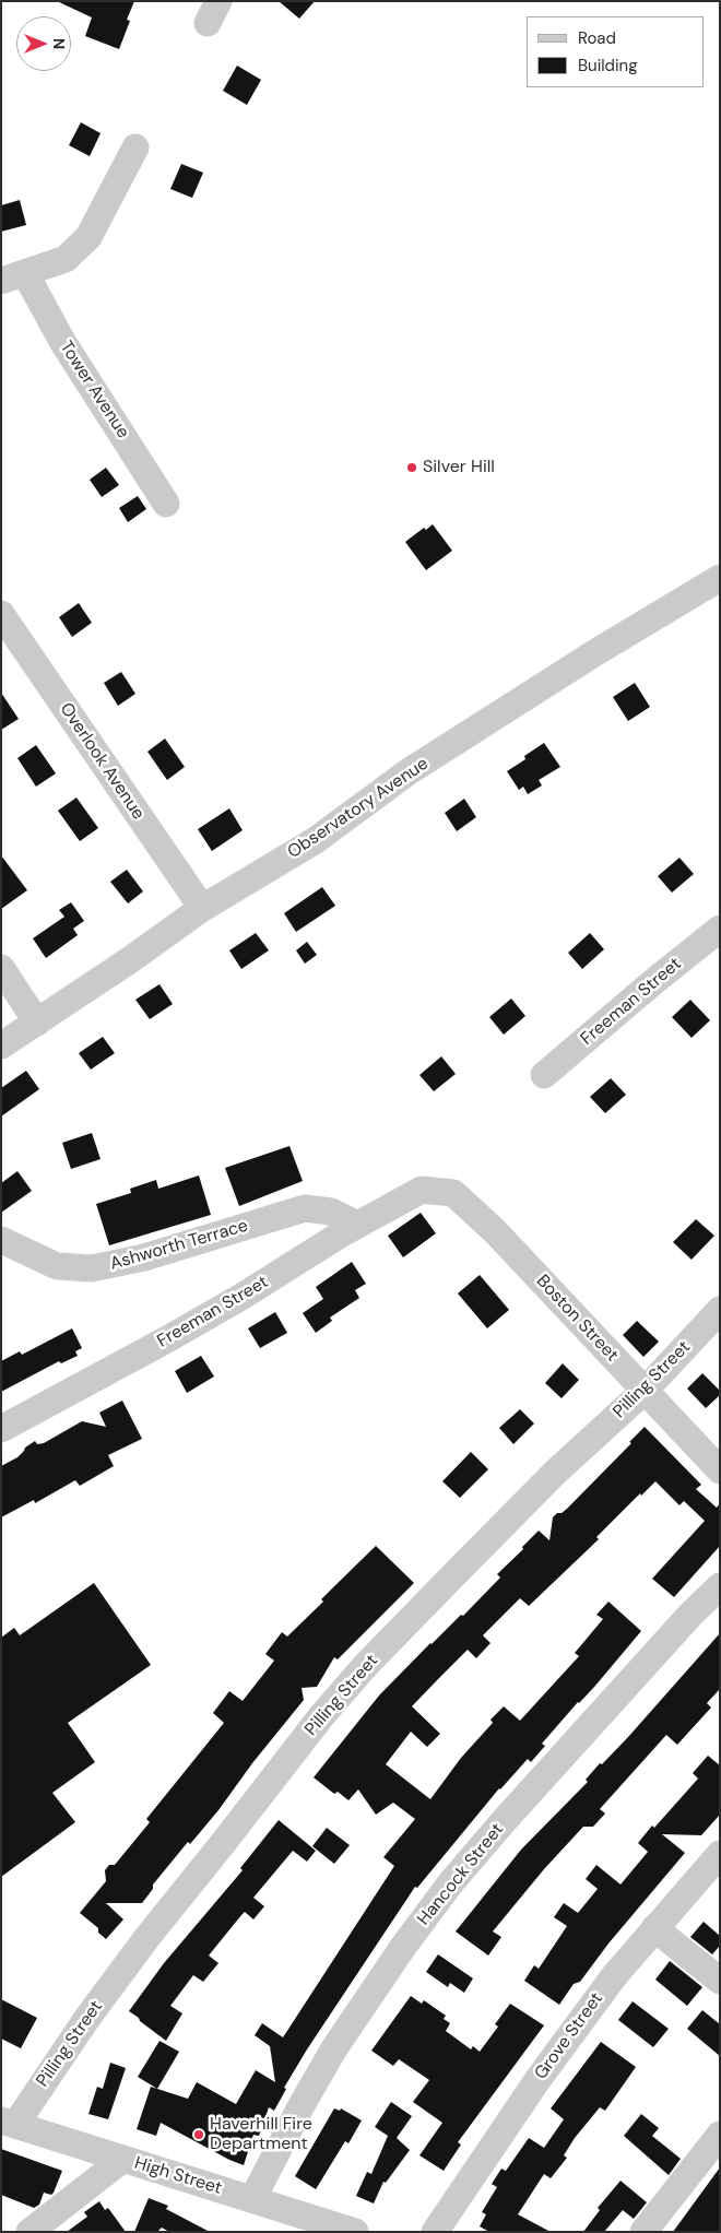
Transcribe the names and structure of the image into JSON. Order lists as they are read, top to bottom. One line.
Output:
{"streets":{"street":["Tower Avenue","Overlook Avenue","Observatory Avenue","Freeman Street","Ashworth Terrace","Boston Street","Pilling Street","Hancock Street","Grove Street","High Street"]},"crossings":[["Overlook Avenue","Observatory Avenue"],["Freeman Street","Ashworth Terrace"],["Freeman Street","Boston Street"],["Boston Street","Pilling Street"],["Pilling Street","High Street"],["Hancock Street","High Street"]],"places":["Silver Hill","Haverhill Fire Department"],"legend":["Road","Building"],"north":"right"}
